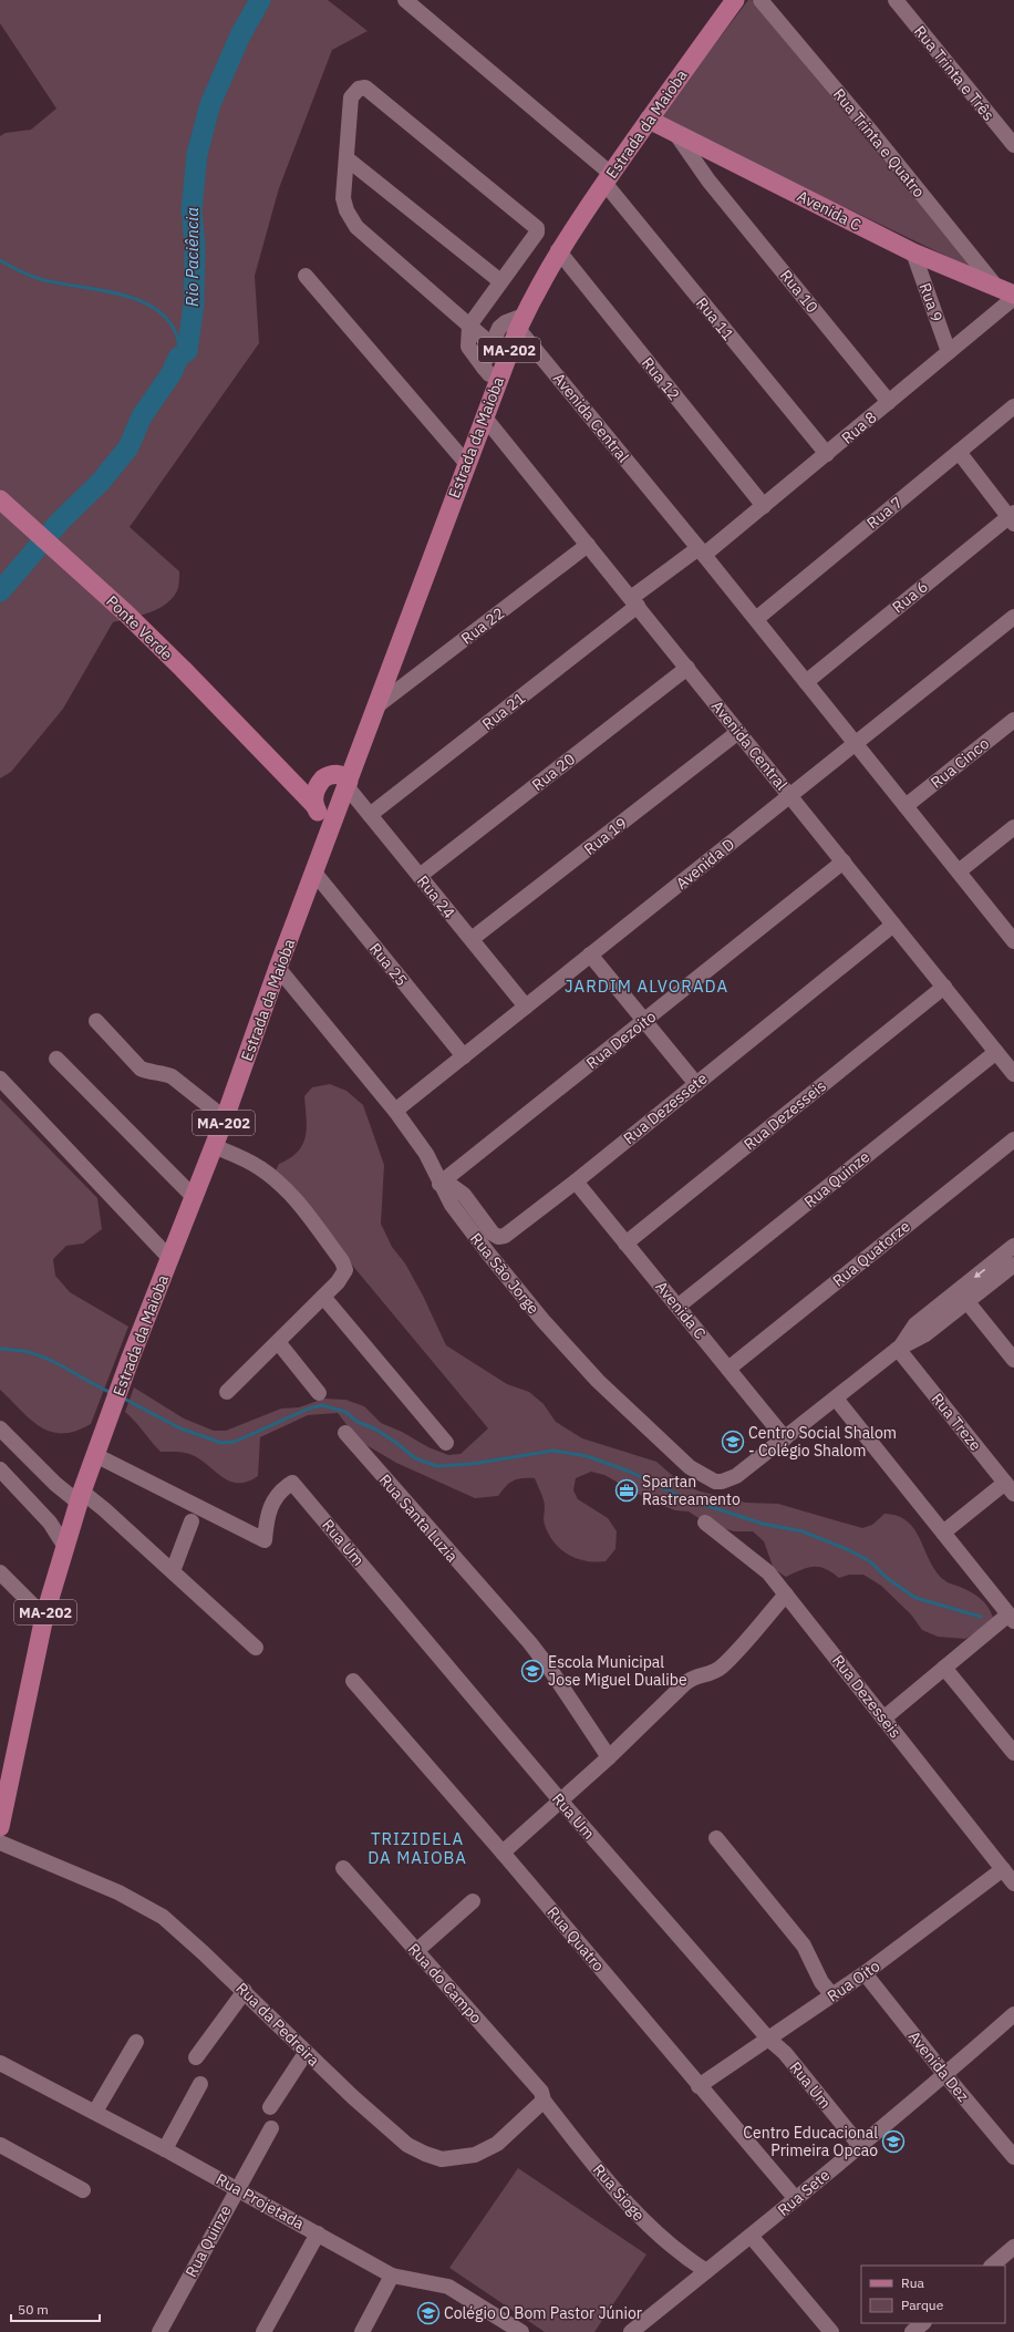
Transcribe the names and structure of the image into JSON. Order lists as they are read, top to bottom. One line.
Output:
{"streets":{"main road":["Estrada da Maioba","Avenida C","MA-202","Ponte Verde"],"street":["Rua Trinta e Três","Rua Trinta e Quatro","Rua 10","Rua 9","Rua 11","Rua 12","Avenida Central","Rua 8","Rua 7","Rua 6","Rua 22","Rua 21","Rua Cinco","Rua 20","Rua 19","Avenida D","Rua 24","Rua 25","Rua Dezoito","Rua Dezessete","Rua Dezesseis","Rua Quinze","Rua Quatorze","Rua São Jorge","Rua Treze","Rua Santa Luzia","Rua Um","Rua Quatro","Rua Oito","Rua do Campo","Rua da Pedreira","Avenida Dez","Rua Sioge","Rua Sete","Rua Projetada"]},"crossings":[["Estrada da Maioba","Avenida C"],["Estrada da Maioba","Rua 11"],["Estrada da Maioba","MA-202"],["Estrada da Maioba","Rua 12"],["Estrada da Maioba","Avenida Central"],["Estrada da Maioba","Rua 22"],["Estrada da Maioba","Ponte Verde"],["Estrada da Maioba","Rua 24"],["Estrada da Maioba","Rua 25"],["Estrada da Maioba","Rua São Jorge"],["Estrada da Maioba","Rua Um"],["Rua Trinta e Quatro","Avenida C"],["Avenida C","Rua 10"],["Avenida C","Rua 9"],["Avenida C","Rua Dezessete"],["Avenida C","Rua Dezesseis"],["Avenida C","Rua Quinze"],["Avenida C","Rua Quatorze"],["Avenida C","Rua São Jorge"],["Rua 10","Rua 8"],["Rua 9","Rua 8"],["Rua 11","Rua 8"],["MA-202","Ponte Verde"],["MA-202","Rua 24"],["Rua 12","Rua 8"],["Avenida Central","Rua 8"],["Avenida Central","Rua 7"],["Avenida Central","Rua 6"],["Avenida Central","Rua 22"],["Avenida Central","Rua 21"],["Avenida Central","Rua Cinco"],["Avenida Central","Rua 20"],["Avenida Central","Rua 19"],["Avenida Central","Avenida D"],["Avenida Central","Rua Dezoito"],["Avenida Central","Rua Dezessete"],["Avenida Central","Rua Dezesseis"],["Avenida Central","Rua Quinze"],["Rua 8","Rua 21"],["Ponte Verde","Rua 24"],["Rua 21","Rua 24"],["Rua 20","Rua 24"],["Rua 19","Rua 24"],["Avenida D","Rua 24"],["Avenida D","Rua 25"],["Avenida D","Rua São Jorge"],["Rua Dezoito","Rua Dezessete"],["Rua Dezoito","Rua São Jorge"],["Rua Dezessete","Rua São Jorge"],["Rua Dezesseis","Rua Oito"],["Rua Quinze","Rua Projetada"],["Rua São Jorge","Rua Treze"],["Rua Um","Rua Oito"],["Rua Um","Rua Sete"],["Rua Quatro","Rua Oito"],["Rua Quatro","Rua Sete"],["Rua Oito","Avenida Dez"],["Rua do Campo","Rua da Pedreira"],["Rua do Campo","Rua Sioge"],["Rua da Pedreira","Rua Sioge"],["Avenida Dez","Rua Sete"],["Rua Sioge","Rua Sete"]],"districts":["JARDIM ALVORADA","TRIZIDELA DA MAIOBA"],"water":["Rio Paciência"],"places":{"school or university":["Centro Social Shalom - Colégio Shalom","Escola Municipal Jose Miguel Dualibe","Centro Educacional Primeira Opcao","Colégio O Bom Pastor Júnior"],"office":["Spartan Rastreamento"]},"legend":["Rua","Parque"],"scale_bar":"50 m"}
